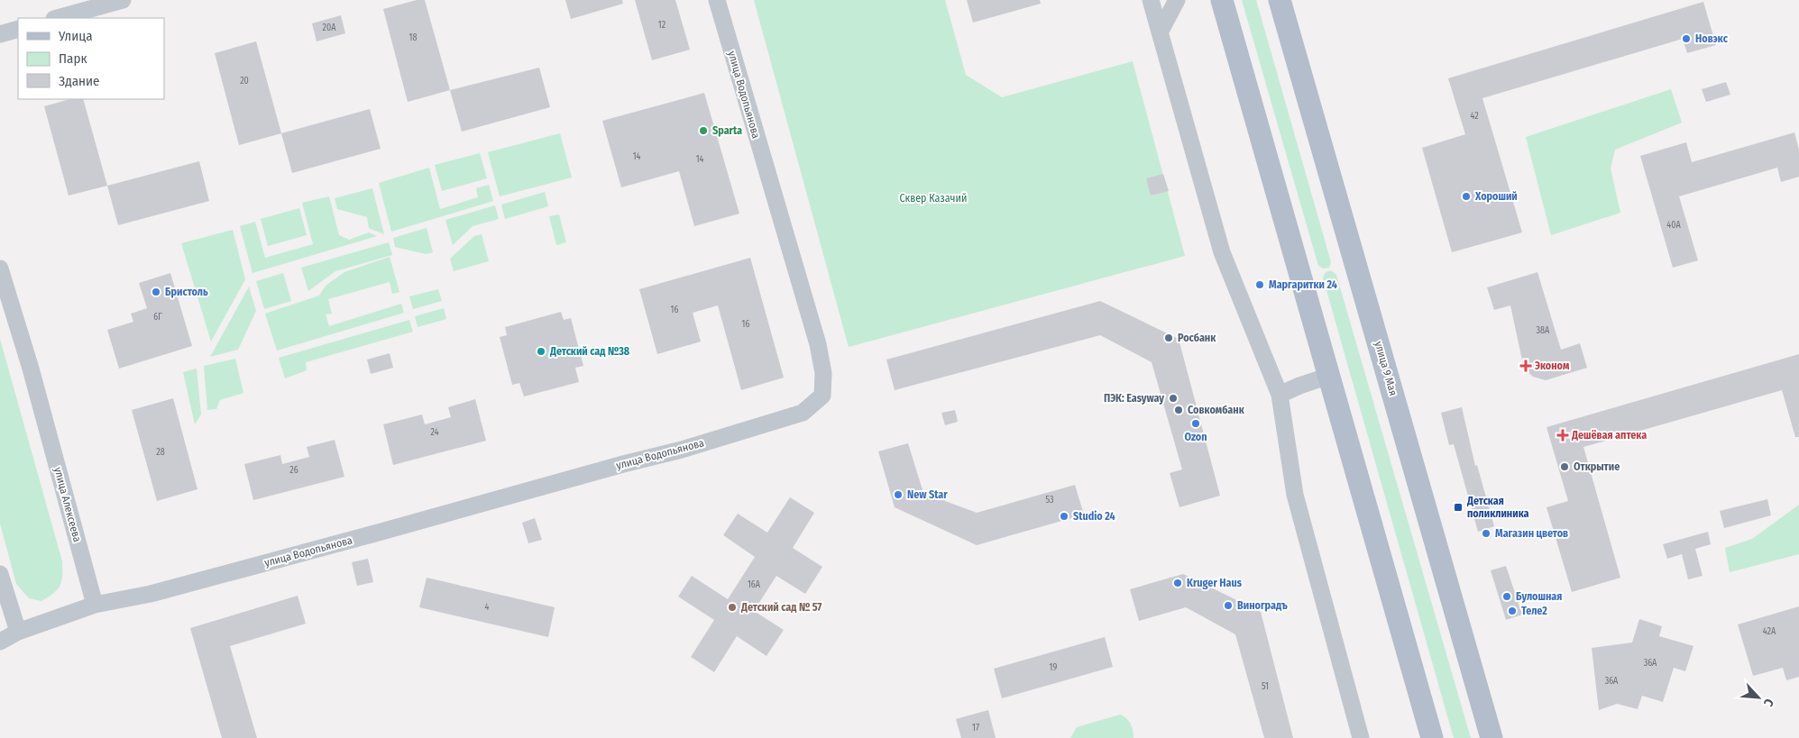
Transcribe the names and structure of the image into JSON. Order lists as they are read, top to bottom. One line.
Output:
{"streets":{"main road":["улица 9 Мая"],"street":["улица Водопьянова","улица Алексеева"]},"crossings":[["улица Водопьянова","улица Алексеева"]],"parks":["Сквер Казачий"],"places":{"other":["Новэкс","Sparta","Хороший","Маргаритки 24","Бристоль","Росбанк","Детский сад №38","ПЭК: Easyway","Совкомбанк","Ozon","Открытие","New Star","Studio 24","Магазин цветов","Kruger Haus","Булошная","Виноградъ","Детский сад № 57","Теле2"],"health":["Эконом","Дешёвая аптека"],"transit":["Детская поликлиника"]},"house_numbers":["12","20А","18","20","42","14","14","40А","16","6Г","16","38А","24","28","26","53","16А","4","42А","36А","19","36А","51","17"],"legend":["Улица","Парк","Здание"],"north":"bottom right"}
